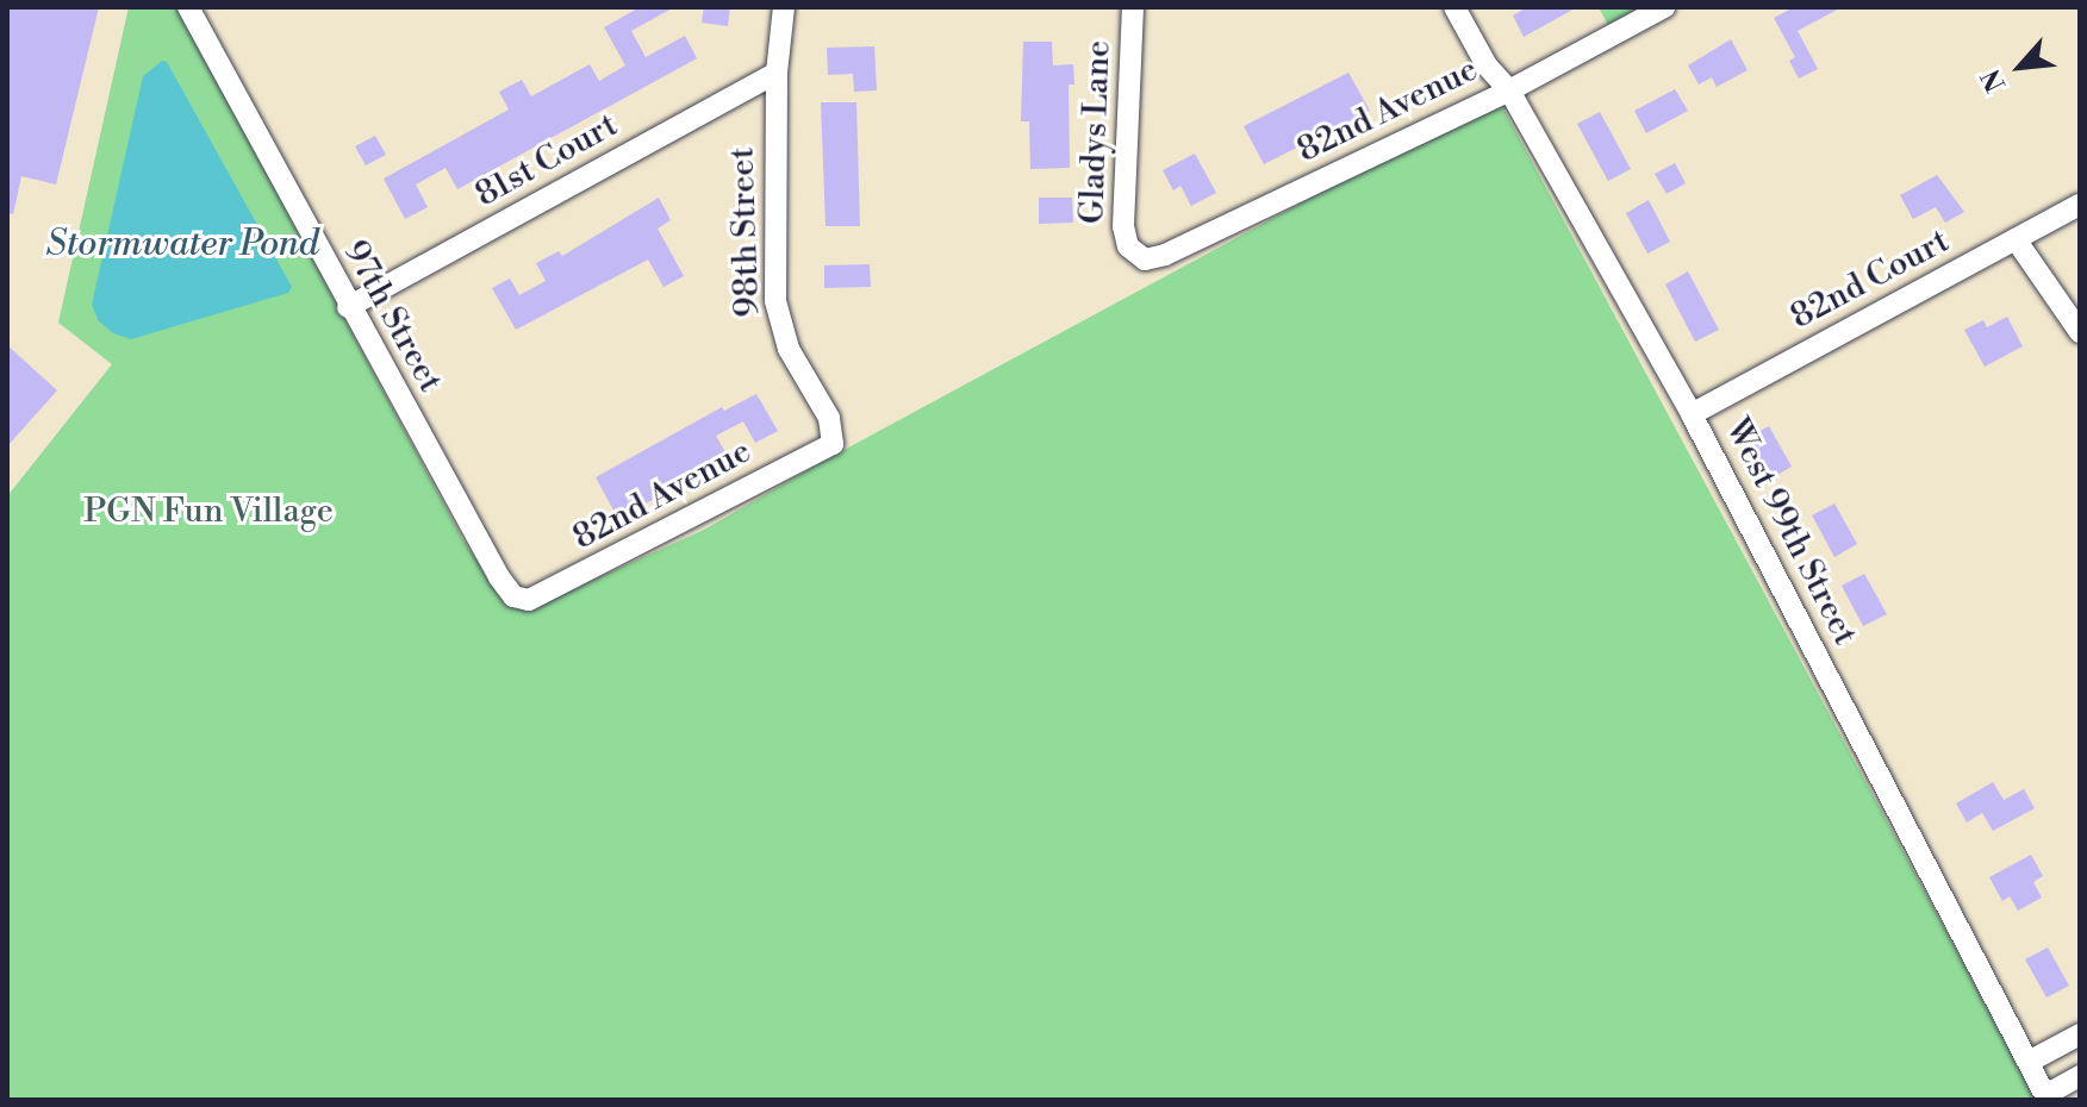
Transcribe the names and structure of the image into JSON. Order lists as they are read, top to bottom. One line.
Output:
{"streets":{"street":["82nd Avenue","Gladys Lane","81st Court","98th Street","82nd Court","97th Street","West 99th Street"]},"crossings":[["82nd Avenue","Gladys Lane"],["82nd Avenue","98th Street"],["82nd Avenue","97th Street"],["82nd Avenue","West 99th Street"],["81st Court","98th Street"],["81st Court","97th Street"],["82nd Court","West 99th Street"]],"water":["Stormwater Pond"],"parks":["PGN Fun Village"],"north":"bottom left"}
